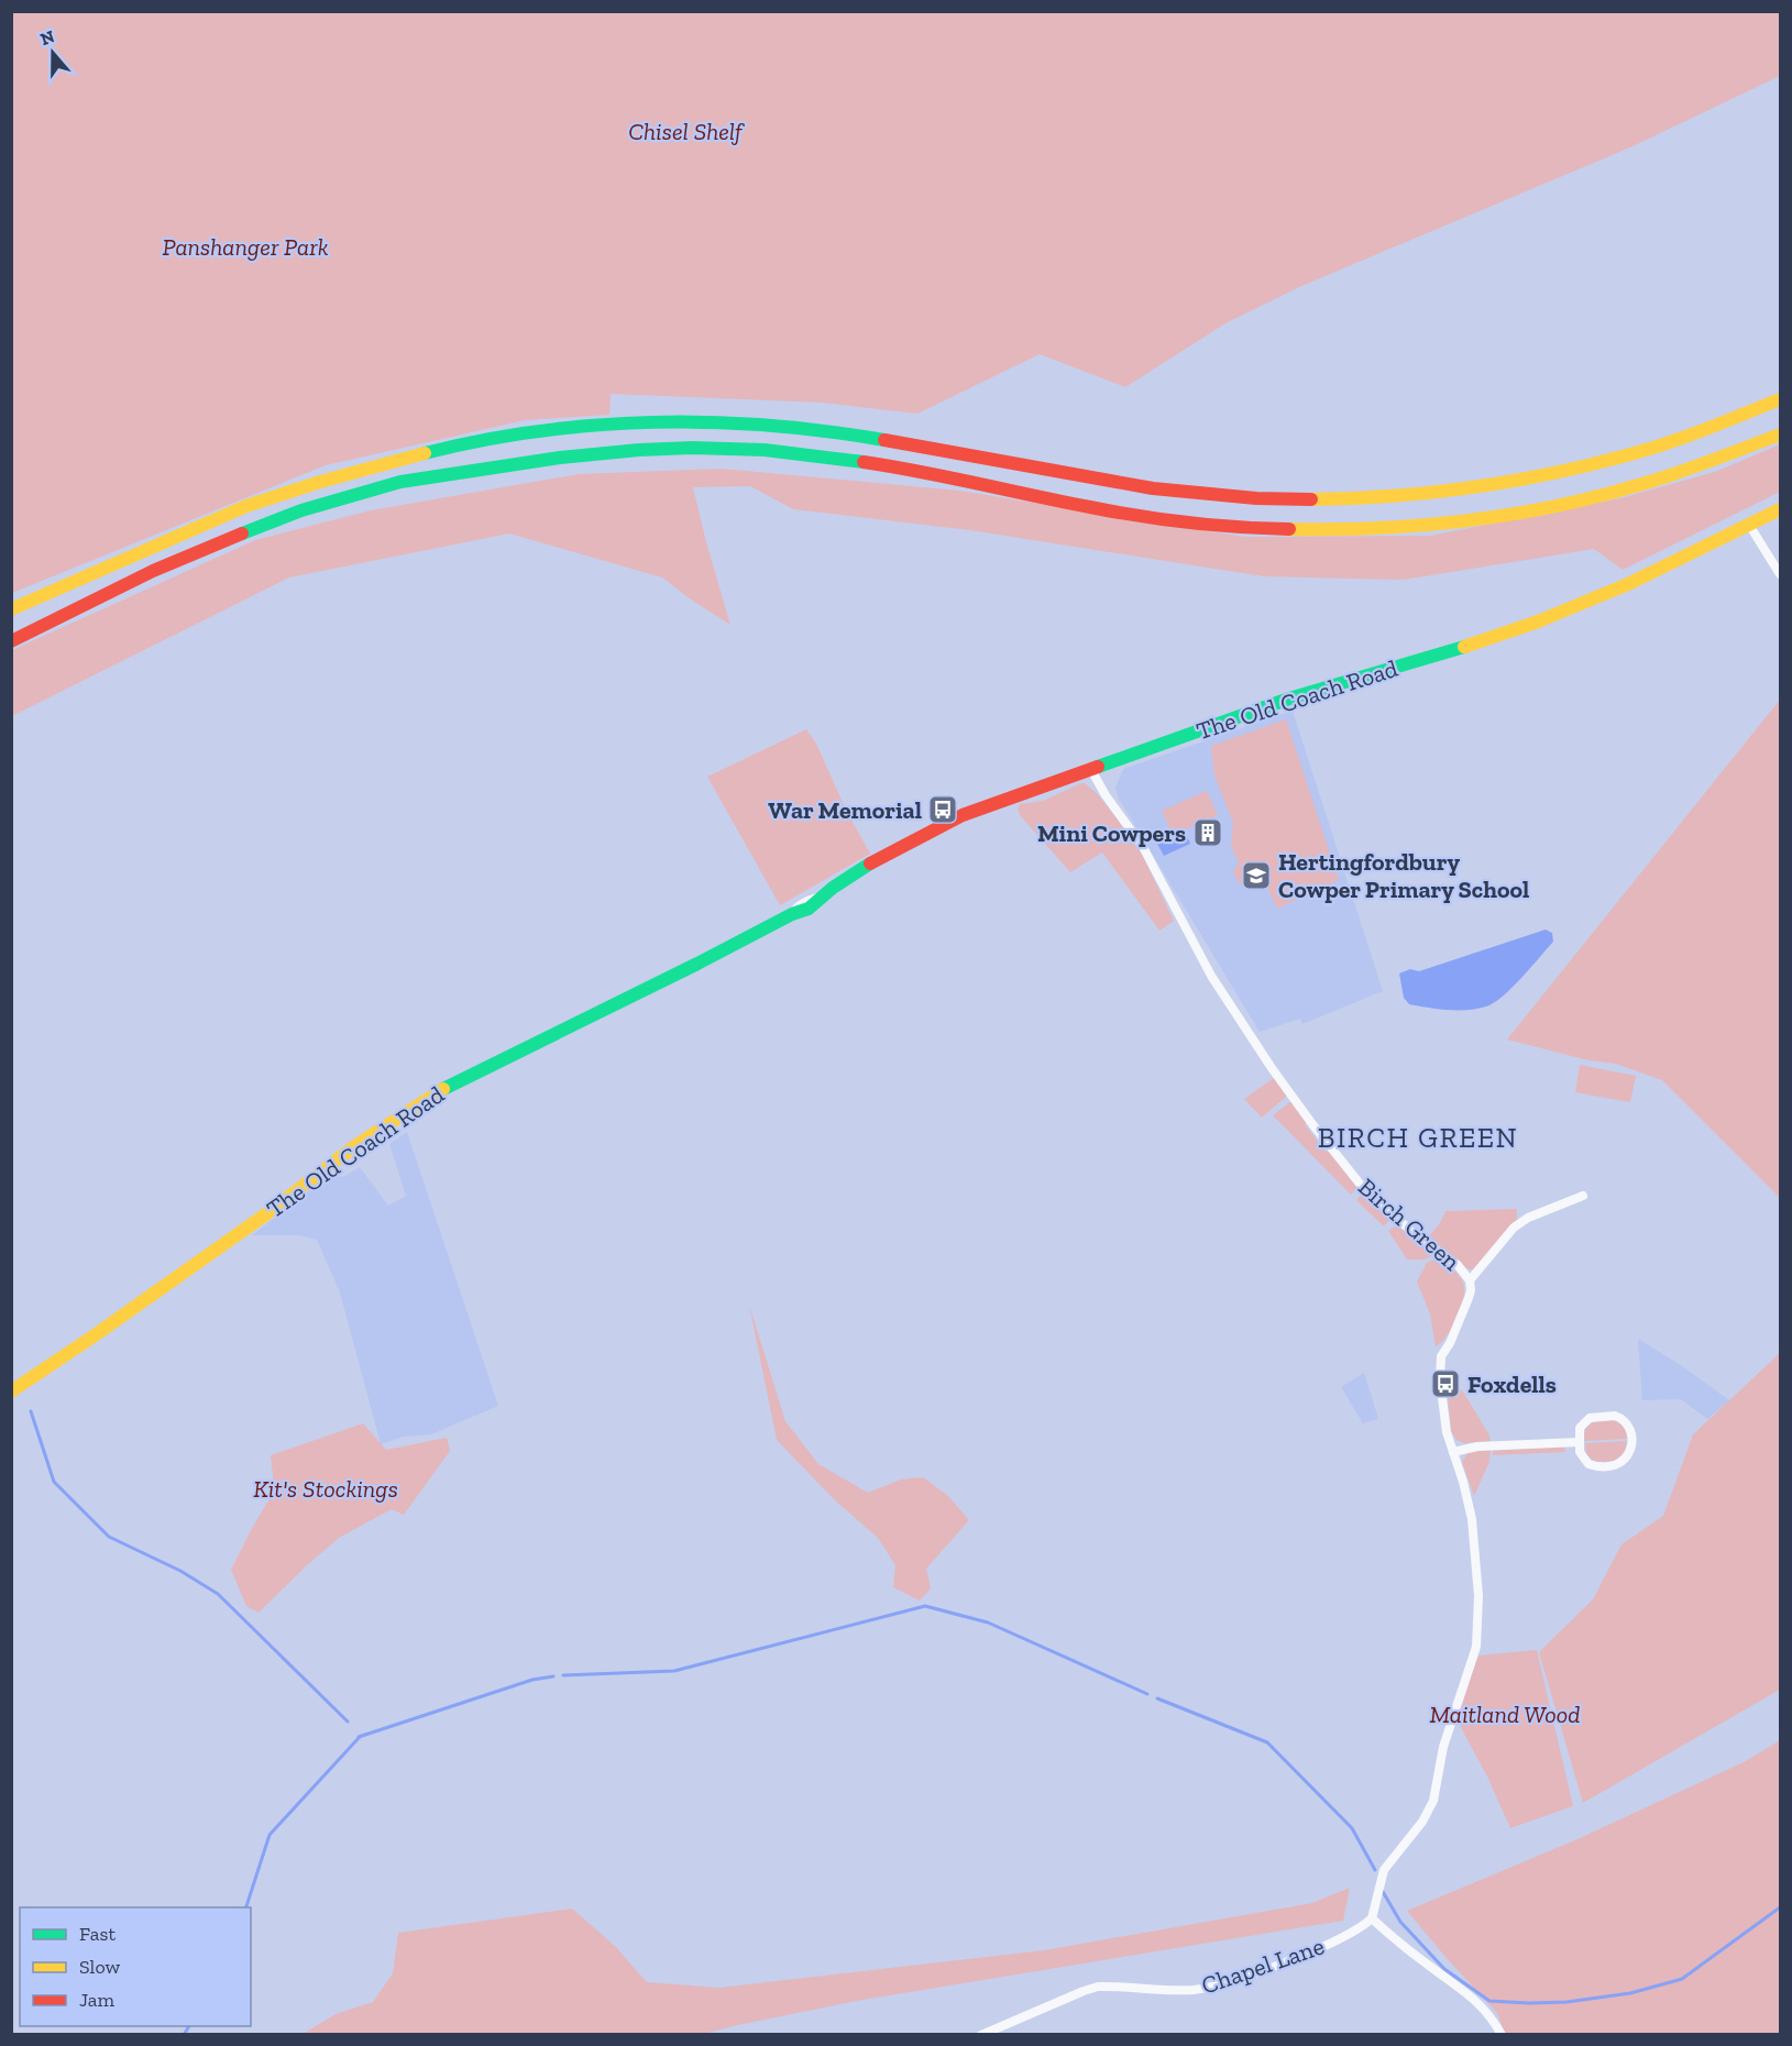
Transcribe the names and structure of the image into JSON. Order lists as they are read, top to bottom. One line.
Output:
{"streets":{"main road":["The Old Coach Road"],"street":["Birch Green","Chapel Lane"]},"crossings":[["The Old Coach Road","Birch Green"],["Birch Green","Chapel Lane"]],"districts":["BIRCH GREEN"],"parks":["Chisel Shelf","Panshanger Park","Kit's Stockings","Maitland Wood"],"places":{"bus stop":["War Memorial","Foxdells"],"building":["Mini Cowpers"],"school or university":["Hertingfordbury Cowper Primary School"]},"legend":["Fast","Slow","Jam"],"north":"top"}
